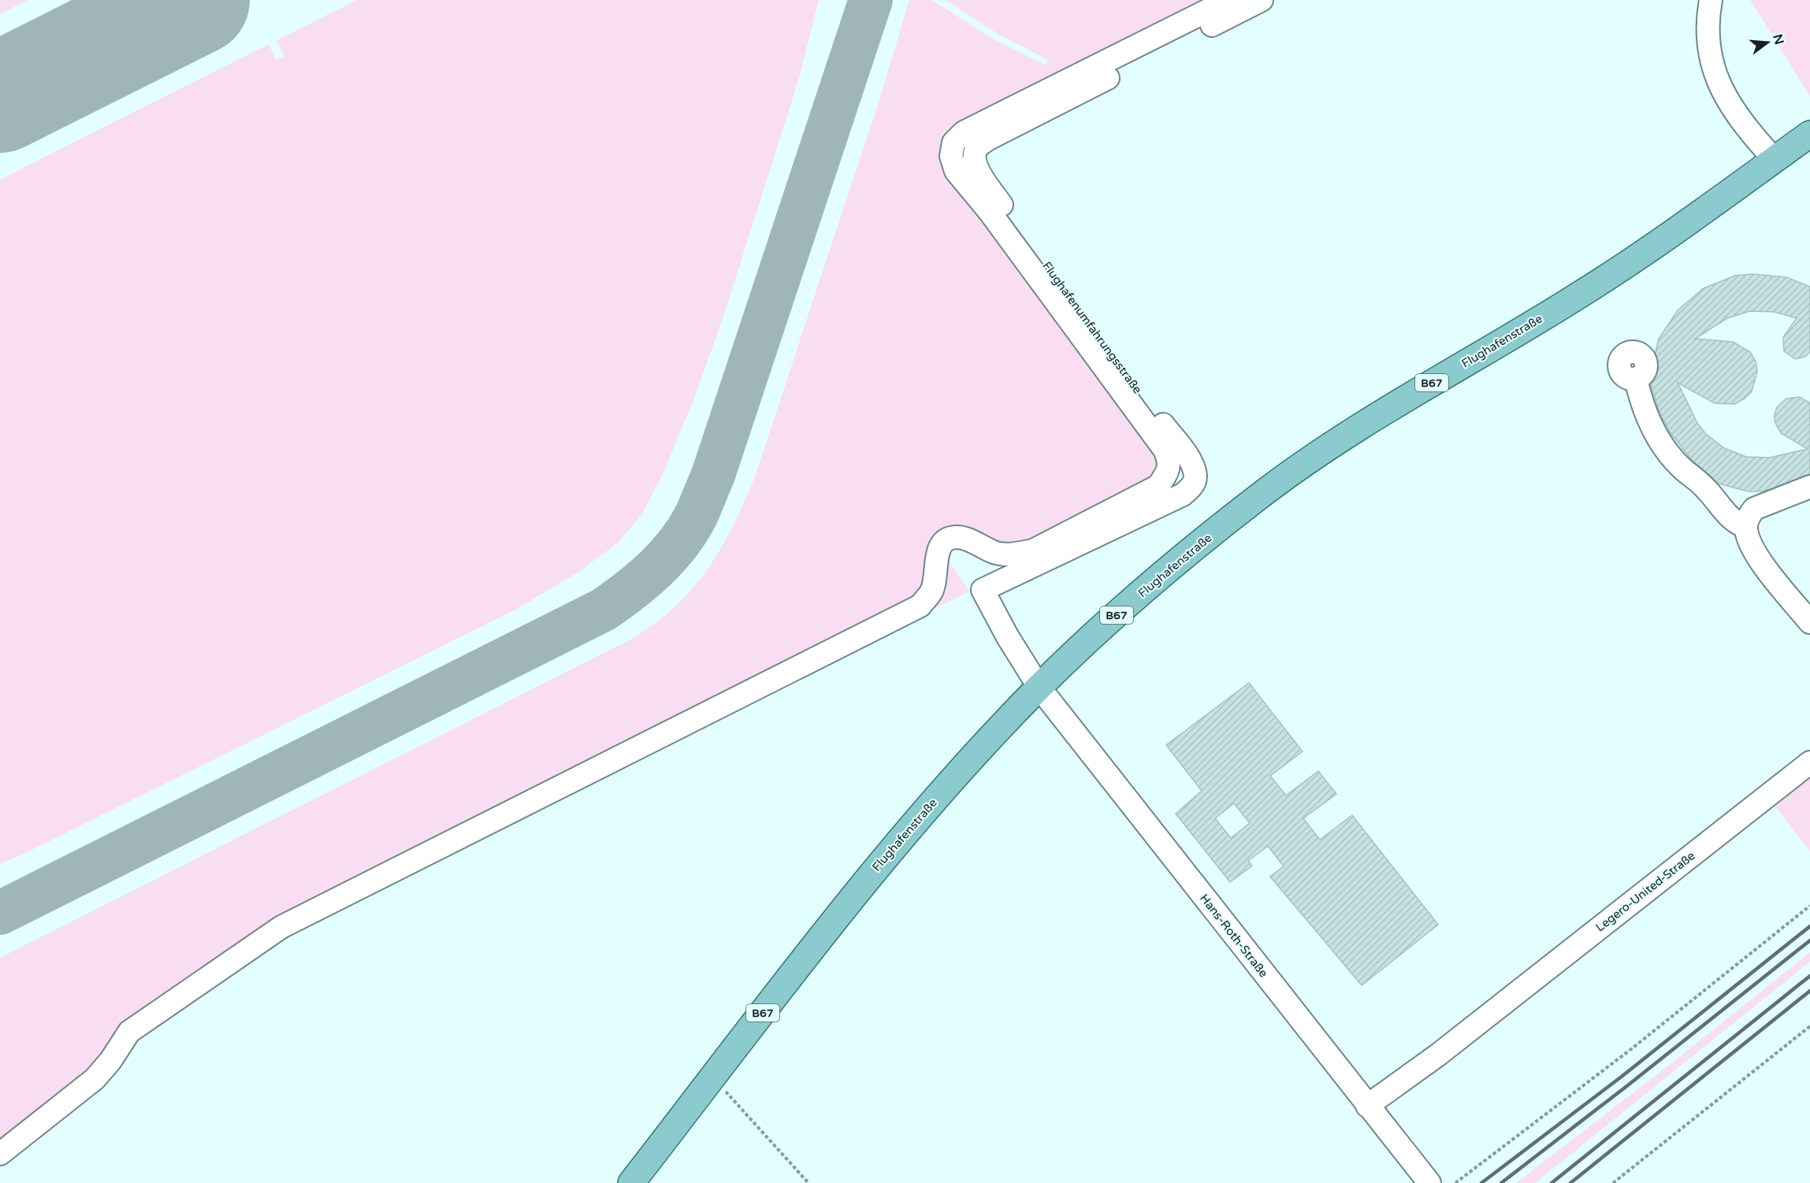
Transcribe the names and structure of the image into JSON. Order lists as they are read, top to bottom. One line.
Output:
{"streets":{"main road":["Flughafenstraße","B67"],"street":["Flughafenumfahrungsstraße","Legero-United-Straße","Hans-Roth-Straße"]},"crossings":[["Flughafenumfahrungsstraße","Flughafenstraße"],["Flughafenumfahrungsstraße","Hans-Roth-Straße"],["Flughafenstraße","Hans-Roth-Straße"],["Legero-United-Straße","Hans-Roth-Straße"]],"north":"right"}
